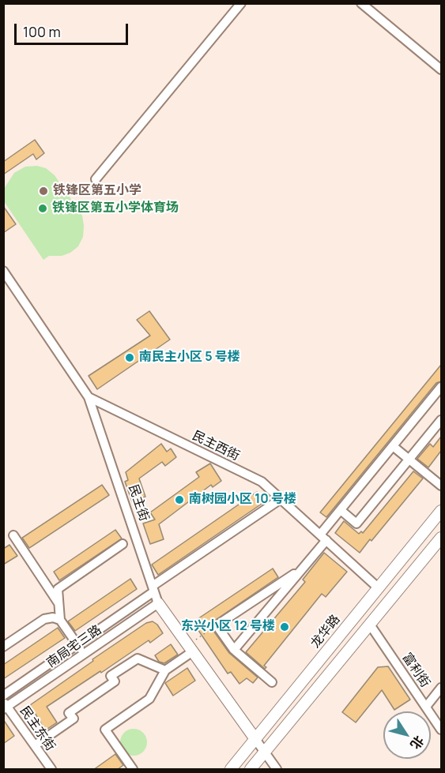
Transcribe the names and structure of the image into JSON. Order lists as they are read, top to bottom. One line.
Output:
{"streets":{"main road":["民主街","龙华路"],"street":["民主西街","南局宅三路","富利街","民主东街"]},"crossings":[["民主西街","民主街"],["民主西街","龙华路"],["民主西街","南局宅三路"],["民主街","龙华路"],["民主街","南局宅三路"],["南局宅三路","民主东街"]],"places":["铁锋区第五小学","铁锋区第五小学体育场","南民主小区 5 号楼","南树园小区 10 号楼","东兴小区 12 号楼"],"scale_bar":"100 m","north":"bottom right"}
